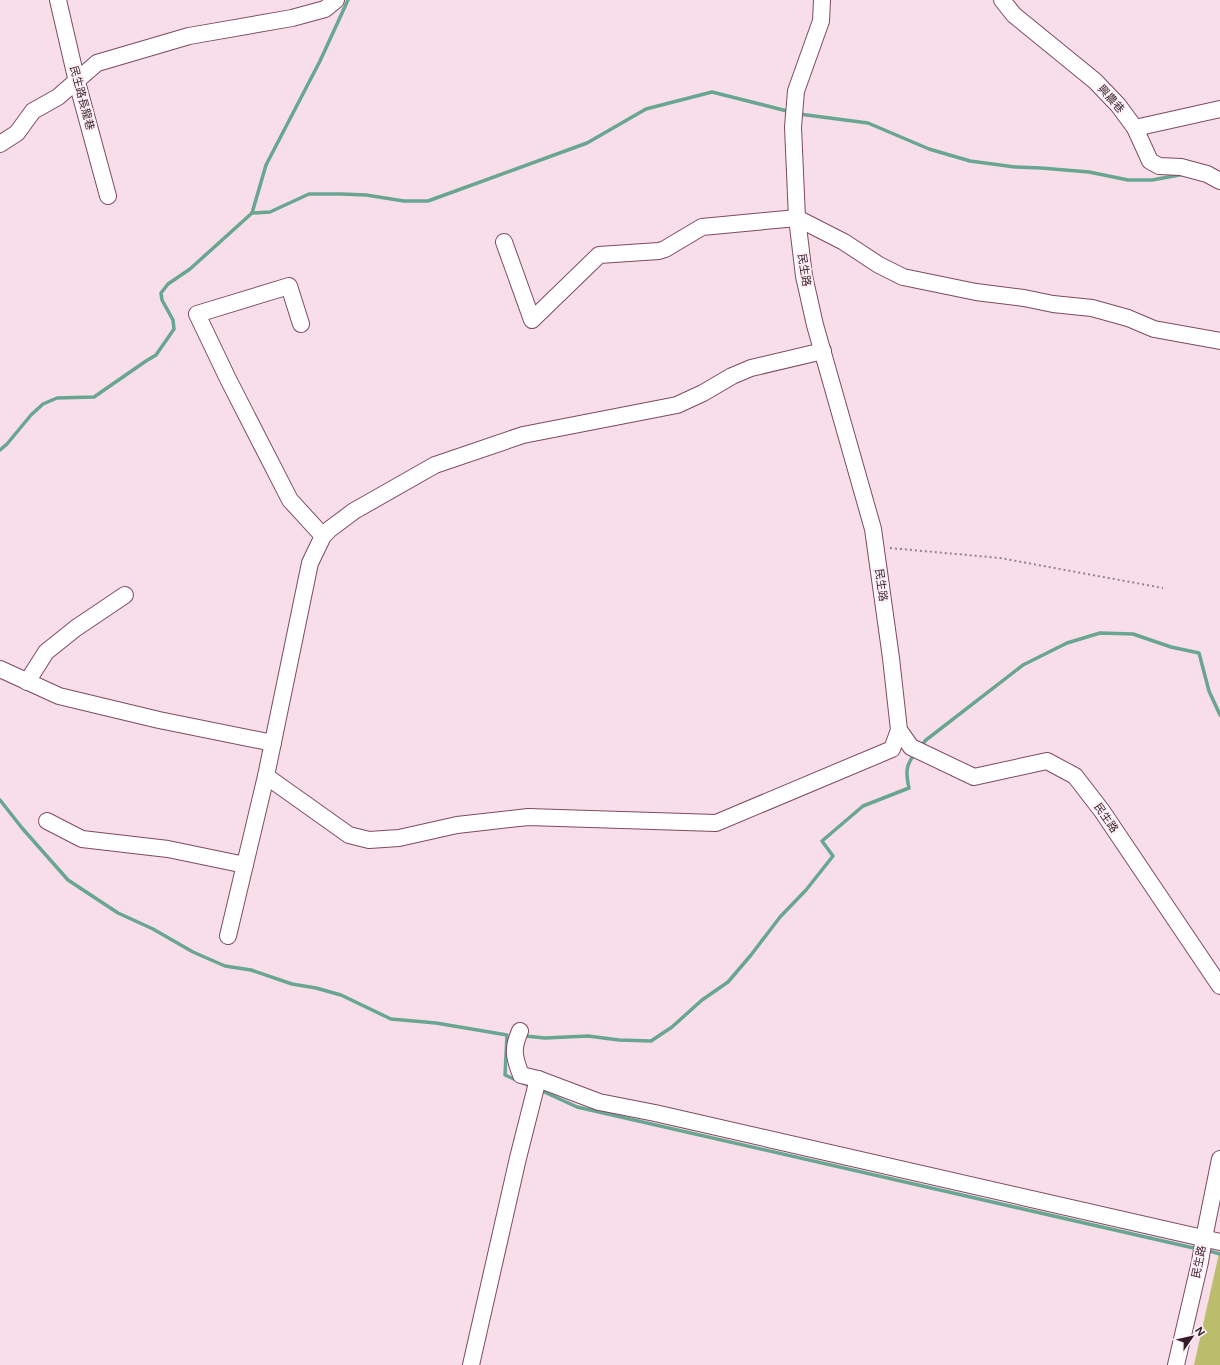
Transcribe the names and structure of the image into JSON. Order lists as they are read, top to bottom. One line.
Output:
{"streets":{"street":["民生路長龍巷","興農巷","民生路"]},"north":"top right"}
